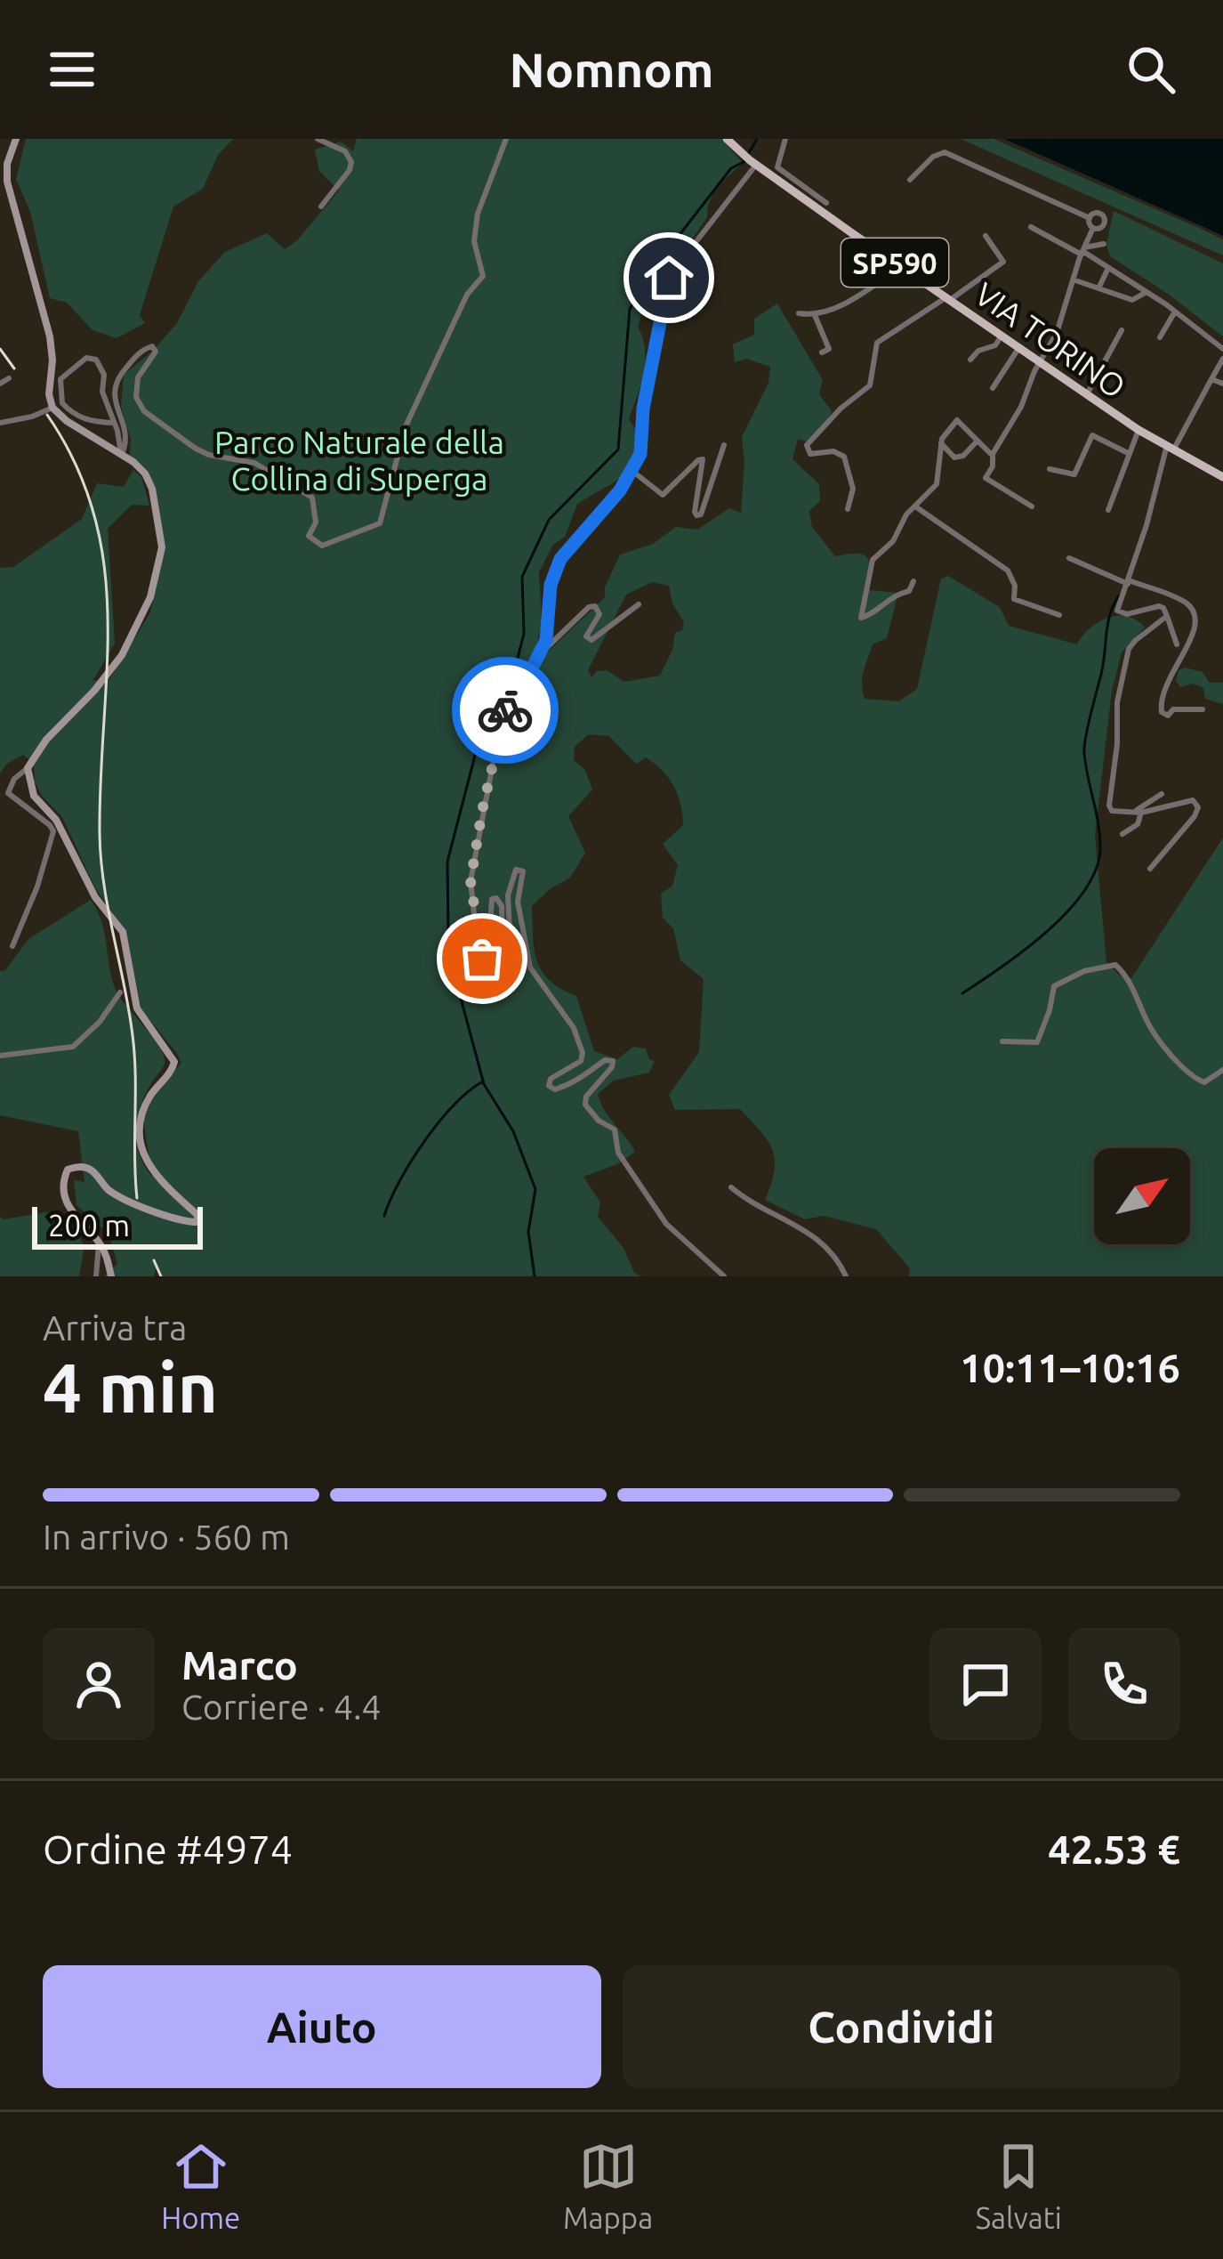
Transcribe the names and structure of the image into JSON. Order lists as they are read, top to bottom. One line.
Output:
{"streets":{"main road":["SP590","VIA TORINO"]},"crossings":[["SP590","VIA TORINO"]],"parks":["Parco Naturale della Collina di Superga"],"scale_bar":"200 m","north":"top right","page":{"header":"Nomnom","scale":"200 m","heading":["4 min","Arriva tra","10:11–10:16"],"panel":["Marco","Corriere · 4.4","Ordine #4974","42.53 €"],"bar":"In arrivo · 560 m","buttons":["Aiuto","Condividi"],"tabs":["Home","Mappa","Salvati"]}}
